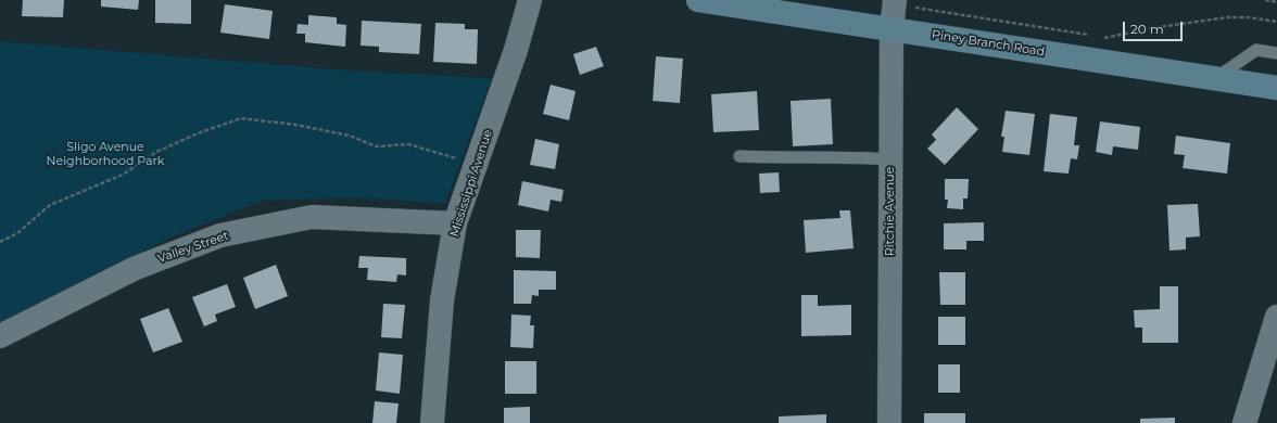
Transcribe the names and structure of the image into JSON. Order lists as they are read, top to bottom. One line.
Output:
{"streets":{"main road":["Piney Branch Road"],"street":["Mississippi Avenue","Ritchie Avenue","Valley Street"]},"crossings":[["Piney Branch Road","Ritchie Avenue"],["Mississippi Avenue","Valley Street"]],"parks":["Sligo Avenue Neighborhood Park"],"scale_bar":"20 m"}
